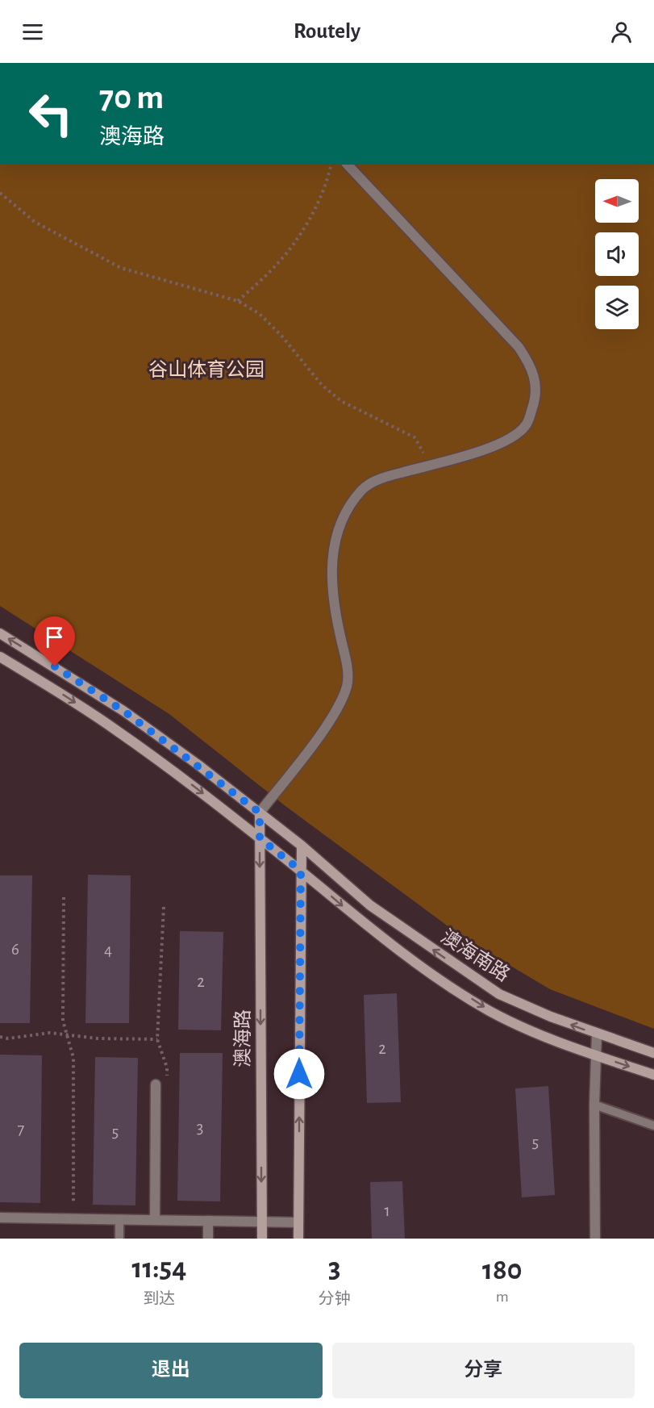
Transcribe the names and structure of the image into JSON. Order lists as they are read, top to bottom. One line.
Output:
{"streets":{"main road":["澳海南路","澳海路"]},"parks":["谷山体育公园"],"house_numbers":["6","4","2","2","3","7","5","5","1"],"north":"left","page":{"header":"Routely","turn":["70 m","澳海路"],"eta":["11:54","到达","3","分钟","180","m"],"buttons":["退出","分享"]}}
